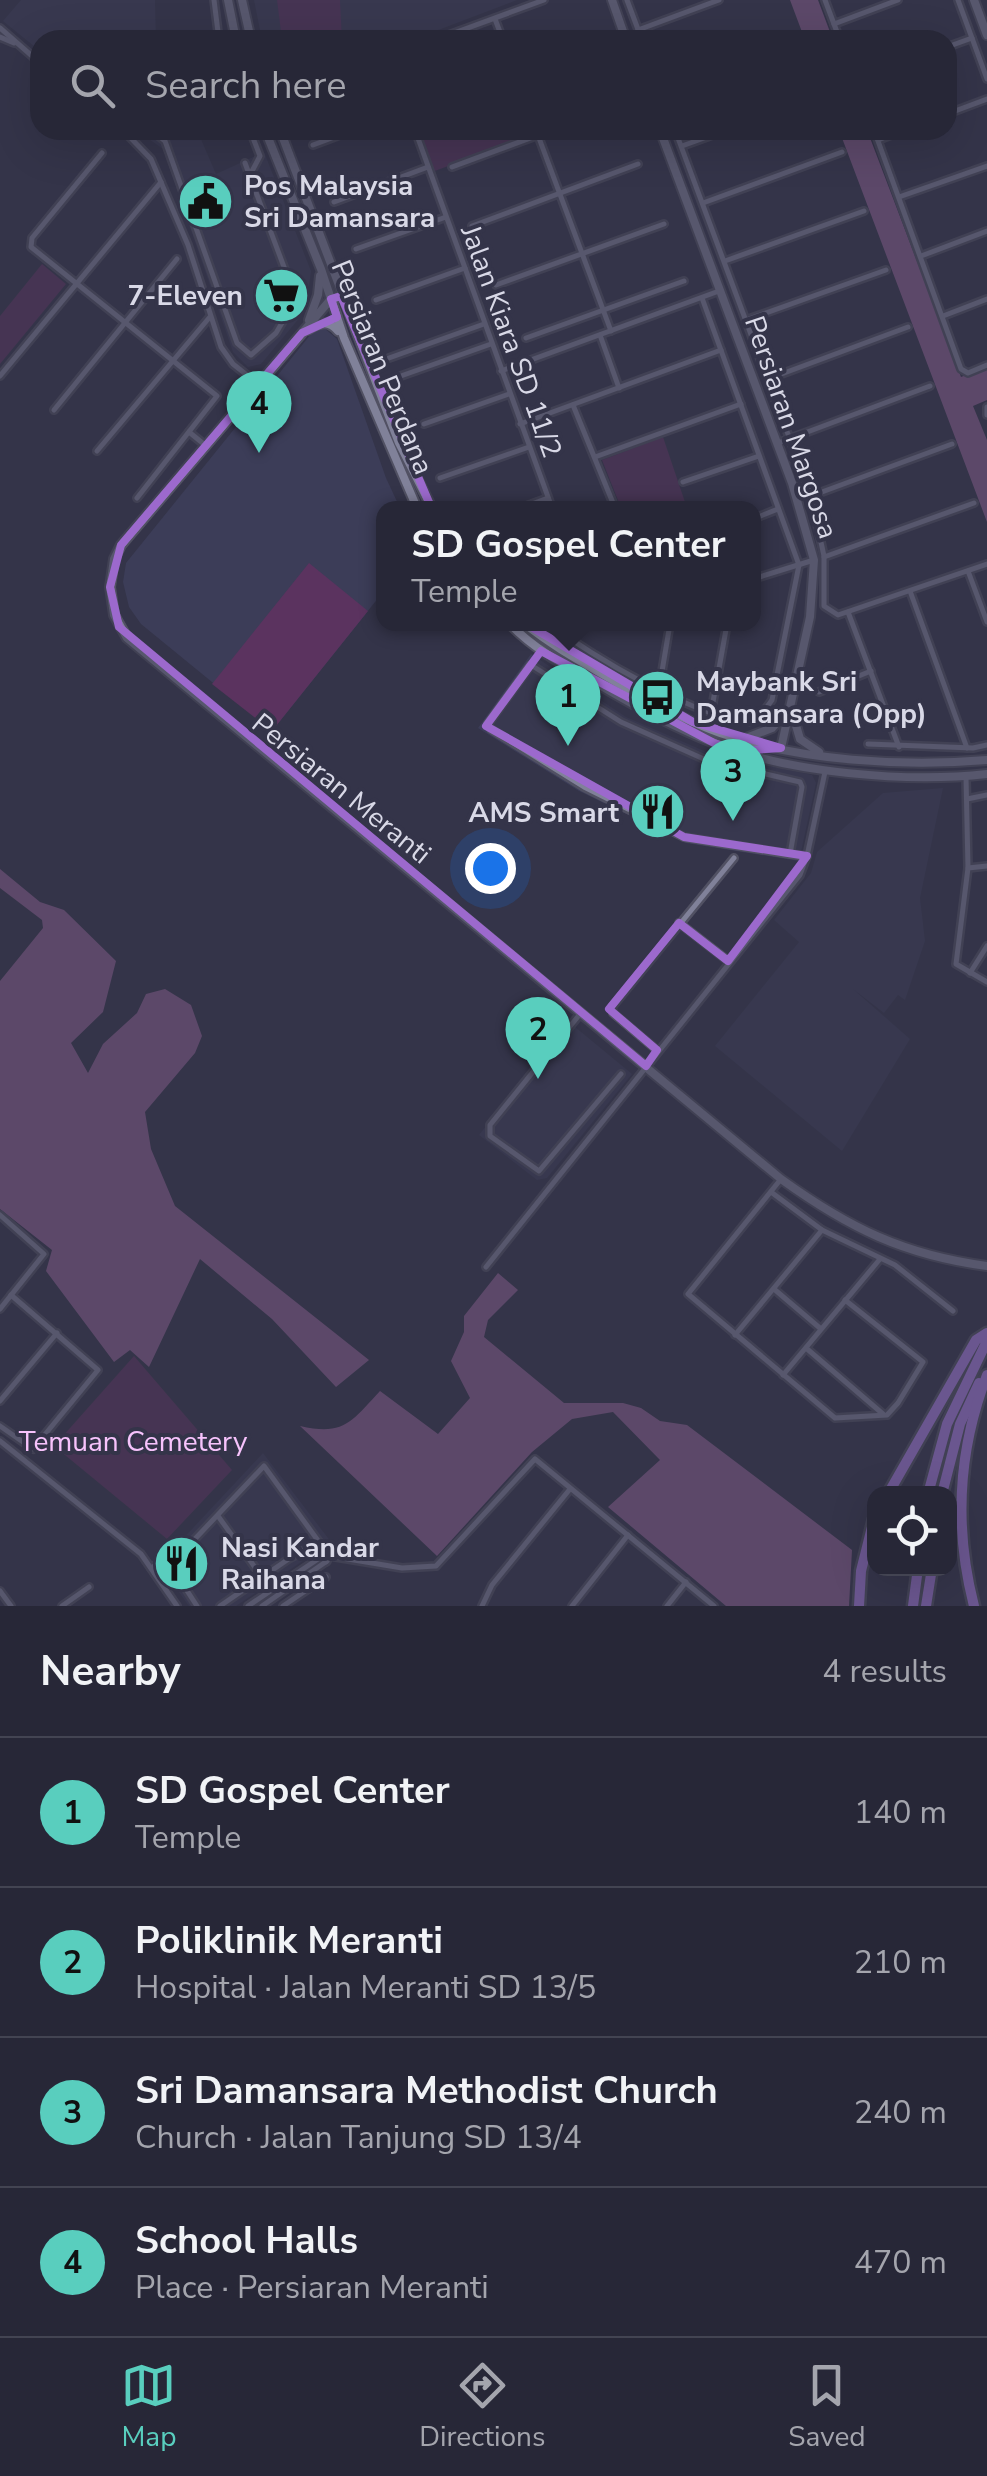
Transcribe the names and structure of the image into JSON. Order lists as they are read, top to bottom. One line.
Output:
{"streets":{"main road":["Persiaran Perdana","Persiaran Margosa","Persiaran Meranti"],"street":["Jalan Kiara SD 11/2"]},"crossings":[["Persiaran Perdana","Persiaran Meranti"]],"parks":["Temuan Cemetery"],"places":{"public building":["Pos Malaysia Sri Damansara"],"supermarket":["7-Eleven"],"bus stop":["Maybank Sri Damansara (Opp)"],"restaurant":["AMS Smart","Nasi Kandar Raihana"]},"page":{"search":"Search here","pins":["4","1","3","2"],"popup":["SD Gospel Center","Temple"],"heading":["Nearby","4 results"],"list":[{"mark":"1","name":"SD Gospel Center","note":"Temple","value":"140 m"},{"mark":"2","name":"Poliklinik Meranti","note":"Hospital · Jalan Meranti SD 13/5","value":"210 m"},{"mark":"3","name":"Sri Damansara Methodist Church","note":"Church · Jalan Tanjung SD 13/4","value":"240 m"},{"mark":"4","name":"School Halls","note":"Place · Persiaran Meranti","value":"470 m"}],"nav":["Map","Directions","Saved"]}}
